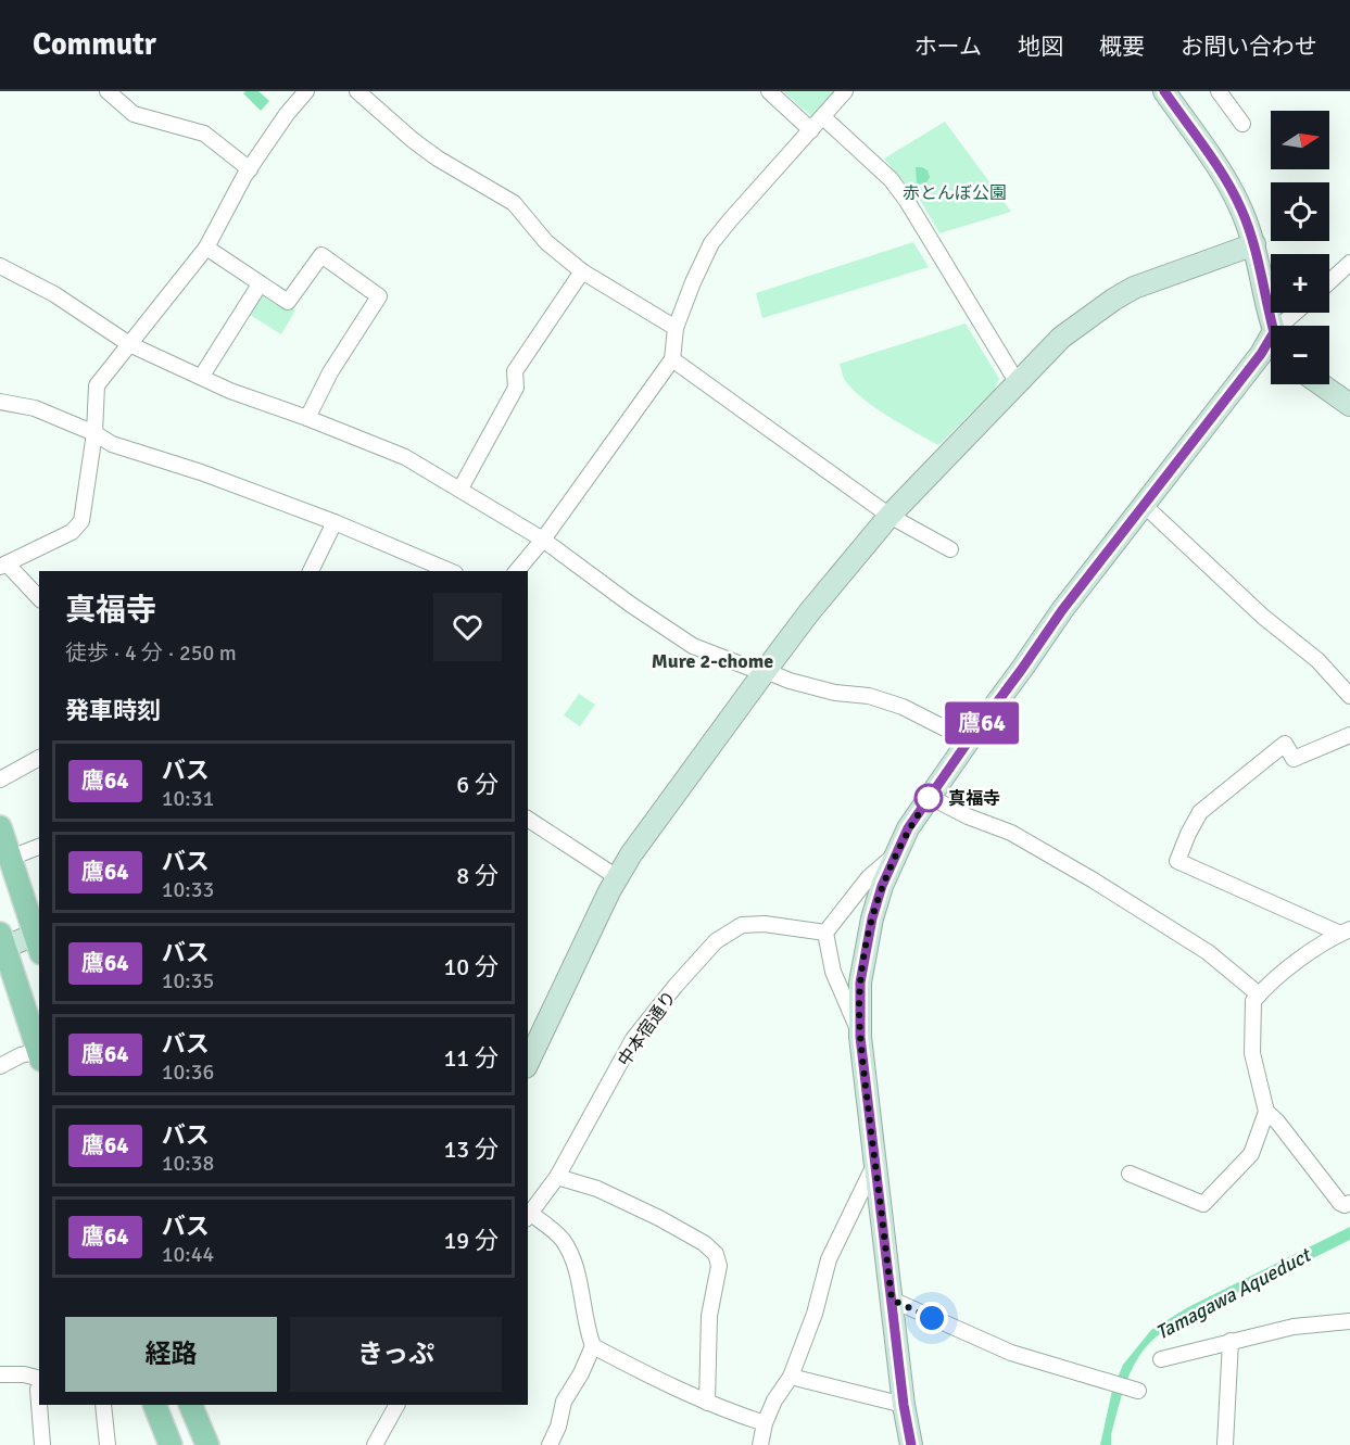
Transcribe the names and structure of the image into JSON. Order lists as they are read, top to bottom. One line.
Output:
{"streets":{"street":["中本宿通り"]},"districts":["Mure 2-chome"],"water":["Tamagawa Aqueduct"],"parks":["赤とんぼ公園"],"places":["真福寺"],"lines":["bus line 鷹64"],"north":"right","page":{"header":"Commutr","nav":["ホーム","地図","概要","お問い合わせ"],"on_map":"鷹64","map_buttons":["+","−"],"heading":[["真福寺","徒歩 · 4 分 · 250 m"],"発車時刻"],"list":[{"mark":"鷹64","name":"バス","note":"10:31","value":"6 分"},{"mark":"鷹64","name":"バス","note":"10:33","value":"8 分"},{"mark":"鷹64","name":"バス","note":"10:35","value":"10 分"},{"mark":"鷹64","name":"バス","note":"10:36","value":"11 分"},{"mark":"鷹64","name":"バス","note":"10:38","value":"13 分"},{"mark":"鷹64","name":"バス","note":"10:44","value":"19 分"}],"buttons":["経路","きっぷ"]}}
